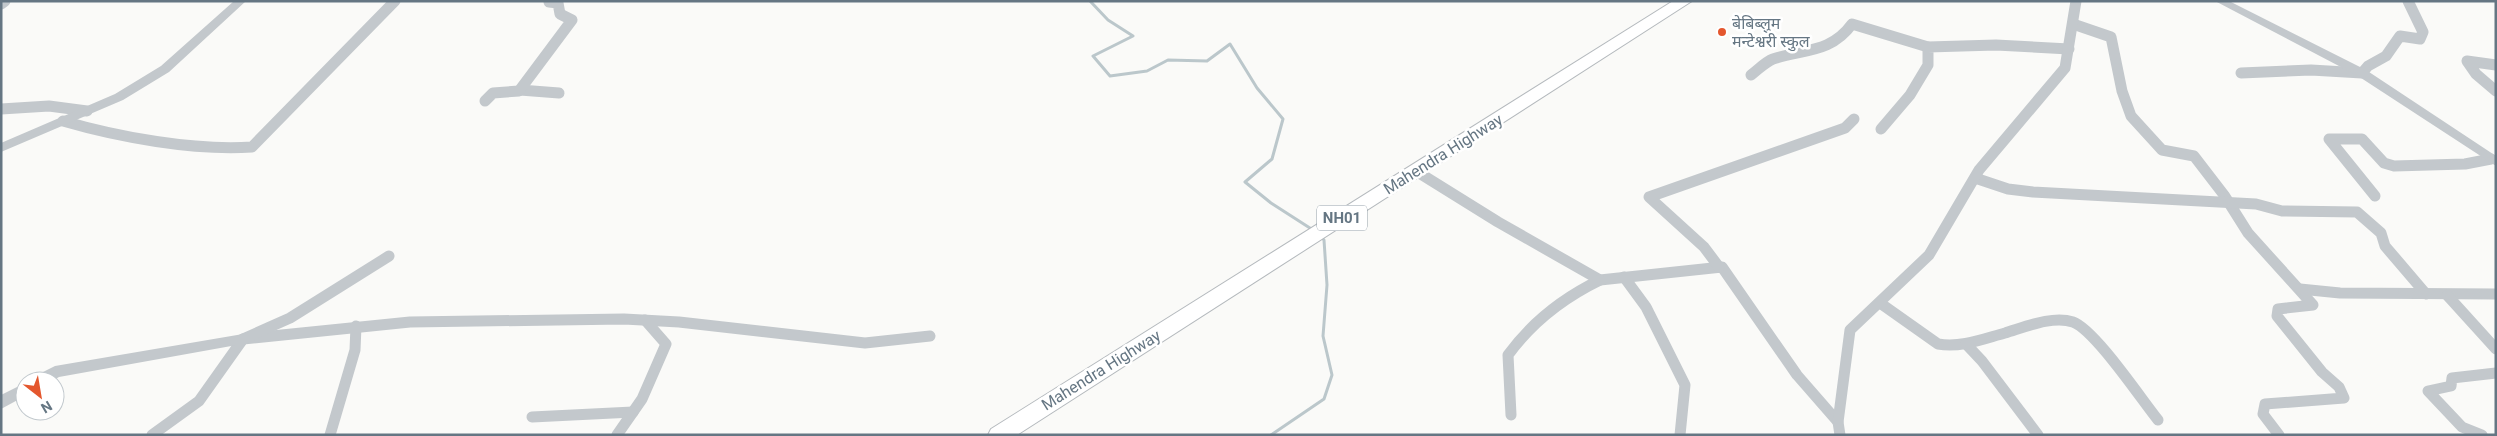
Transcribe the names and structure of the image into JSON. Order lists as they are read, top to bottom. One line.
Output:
{"streets":{"highway":["Mahendra Highway","NH01"]},"places":["बेबिब्लुम मन्टेश्वरी स्कुल"],"north":"bottom right"}
